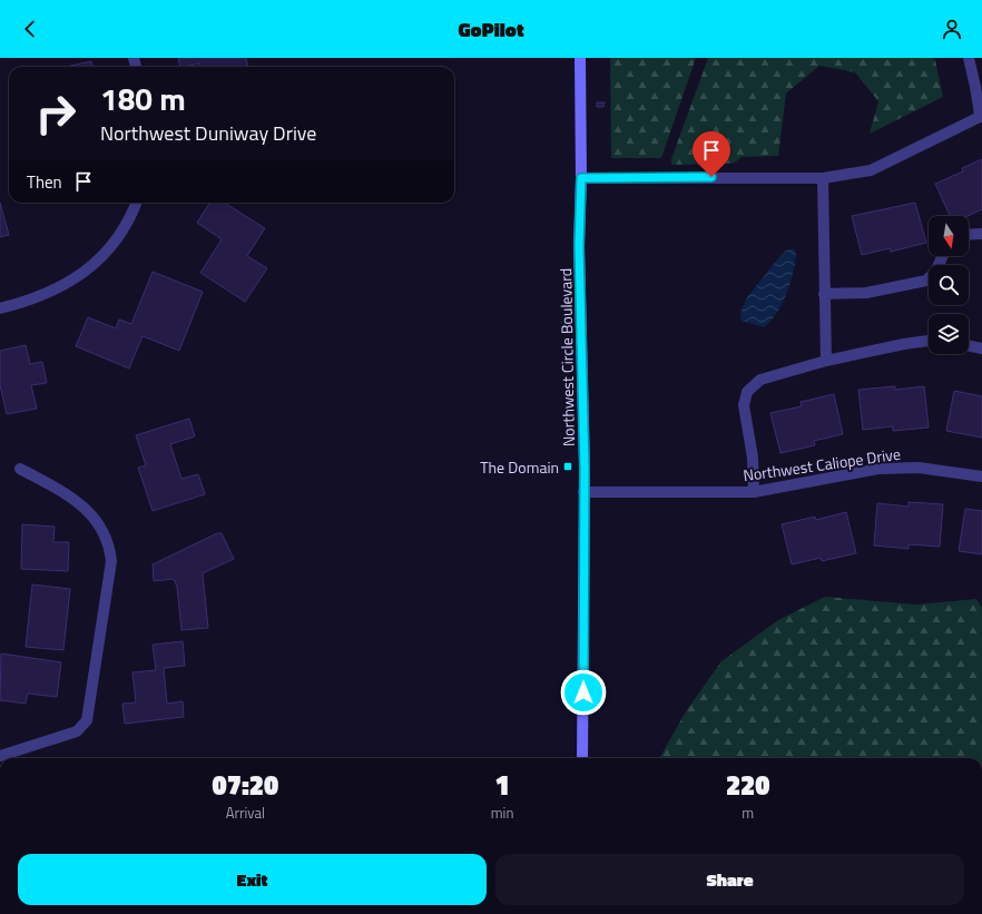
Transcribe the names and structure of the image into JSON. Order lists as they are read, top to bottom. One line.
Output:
{"streets":{"main road":["Northwest Circle Boulevard"],"street":["Northwest Caliope Drive"]},"crossings":[["Northwest Circle Boulevard","Northwest Caliope Drive"]],"places":{"transit":["The Domain"]},"north":"bottom","page":{"header":"GoPilot","turn":["180 m","Northwest Duniway Drive"],"then":"Then","eta":["07:20","Arrival","1","min","220","m"],"buttons":["Exit","Share"]}}
